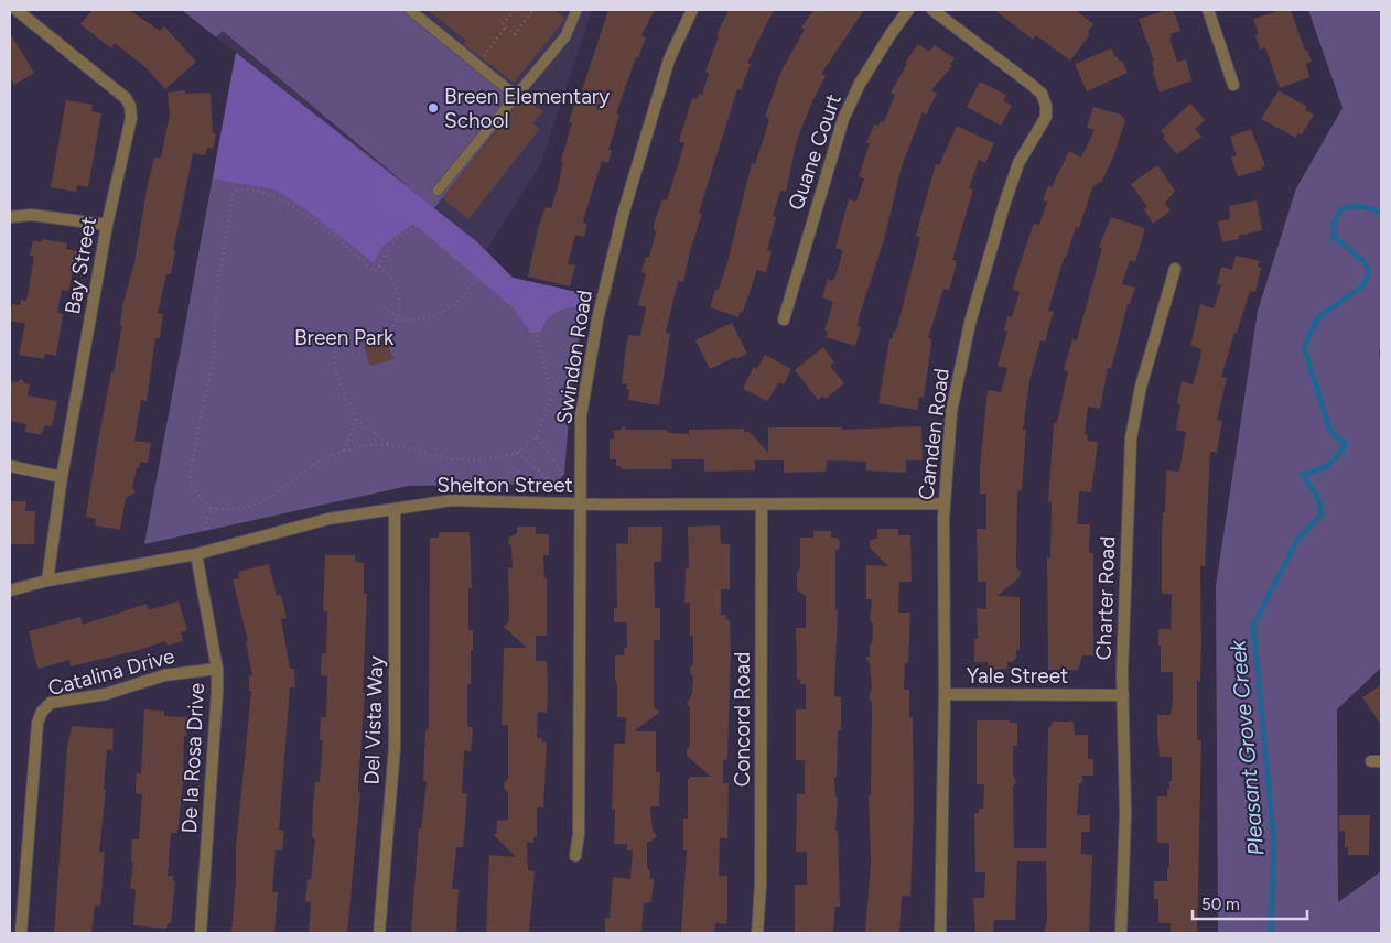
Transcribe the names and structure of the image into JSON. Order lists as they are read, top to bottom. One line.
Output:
{"streets":{"street":["Quane Court","Bay Street","Swindon Road","Camden Road","Shelton Street","Charter Road","Catalina Drive","Yale Street","Concord Road","Del Vista Way","De la Rosa Drive"]},"crossings":[["Bay Street","Shelton Street"],["Swindon Road","Shelton Street"],["Camden Road","Shelton Street"],["Camden Road","Yale Street"],["Shelton Street","Concord Road"],["Shelton Street","Del Vista Way"],["Shelton Street","De la Rosa Drive"],["Charter Road","Yale Street"],["Catalina Drive","De la Rosa Drive"]],"water":["Pleasant Grove Creek"],"parks":["Breen Park"],"places":["Breen Elementary School"],"scale_bar":"50 m"}
